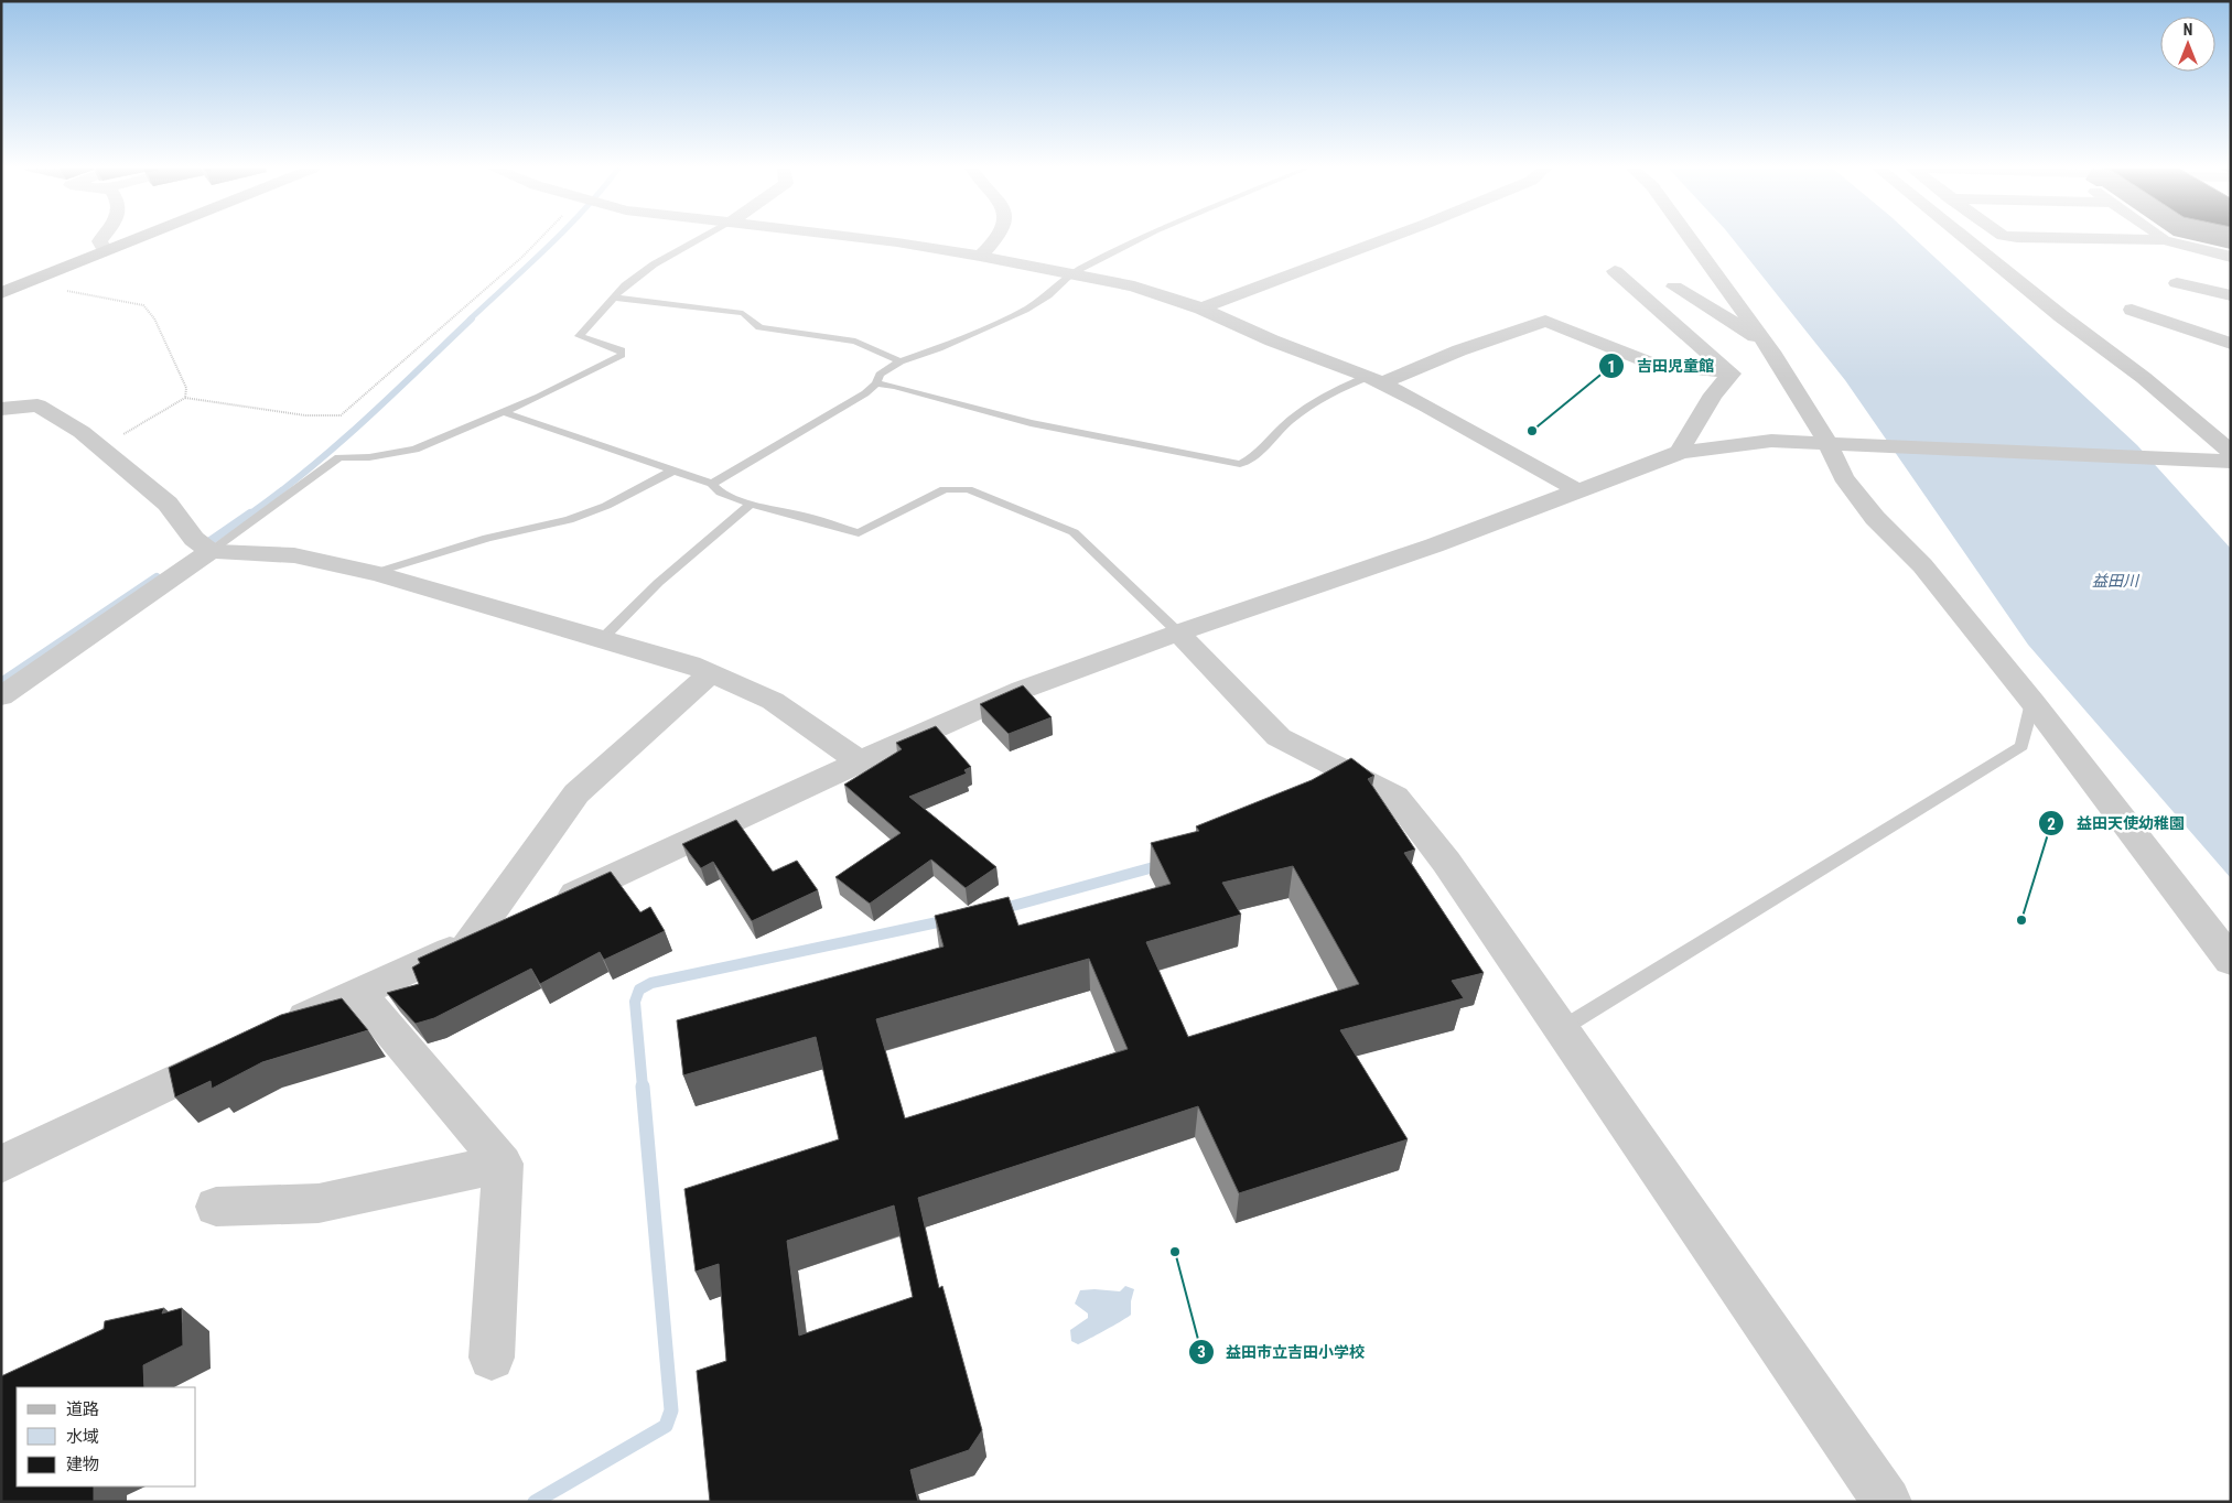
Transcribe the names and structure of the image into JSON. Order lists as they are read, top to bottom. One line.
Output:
{"water":["益田川"],"places":["吉田児童館","益田天使幼稚園","益田市立吉田小学校"],"legend":["道路","水域","建物"],"north":"top"}
